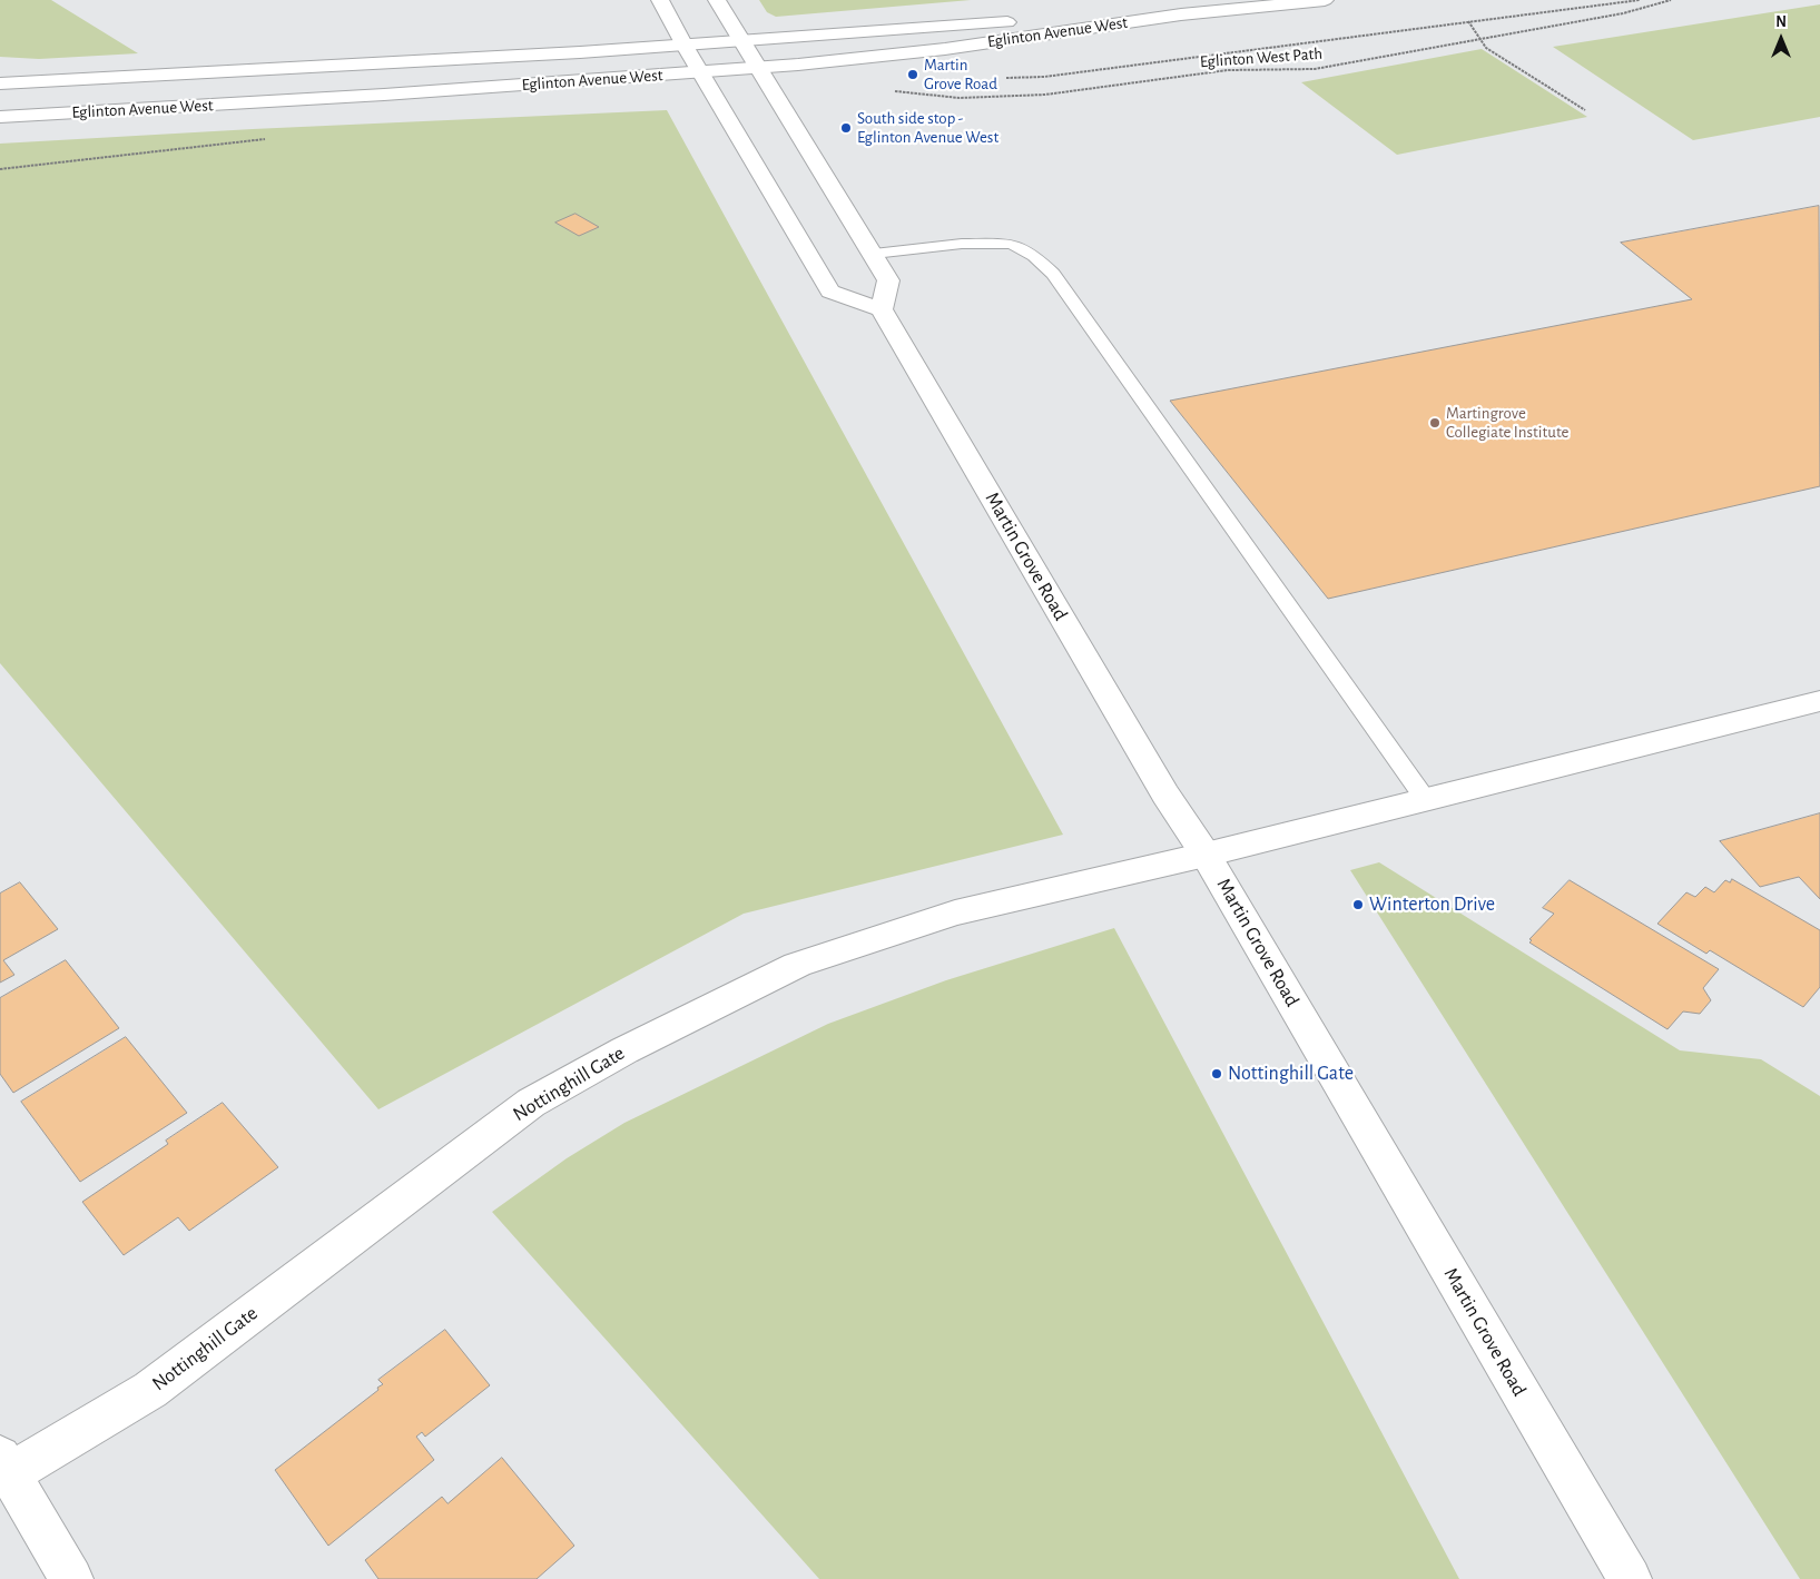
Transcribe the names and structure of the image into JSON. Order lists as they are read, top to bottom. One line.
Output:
{"streets":{"main road":["Eglinton Avenue West","Martin Grove Road","Nottinghill Gate"],"path":["Eglinton West Path"]},"crossings":[["Martin Grove Road","Nottinghill Gate"]],"places":["Martin Grove Road","South side stop - Eglinton Avenue West","Martingrove Collegiate Institute","Winterton Drive","Nottinghill Gate"],"north":"top"}
